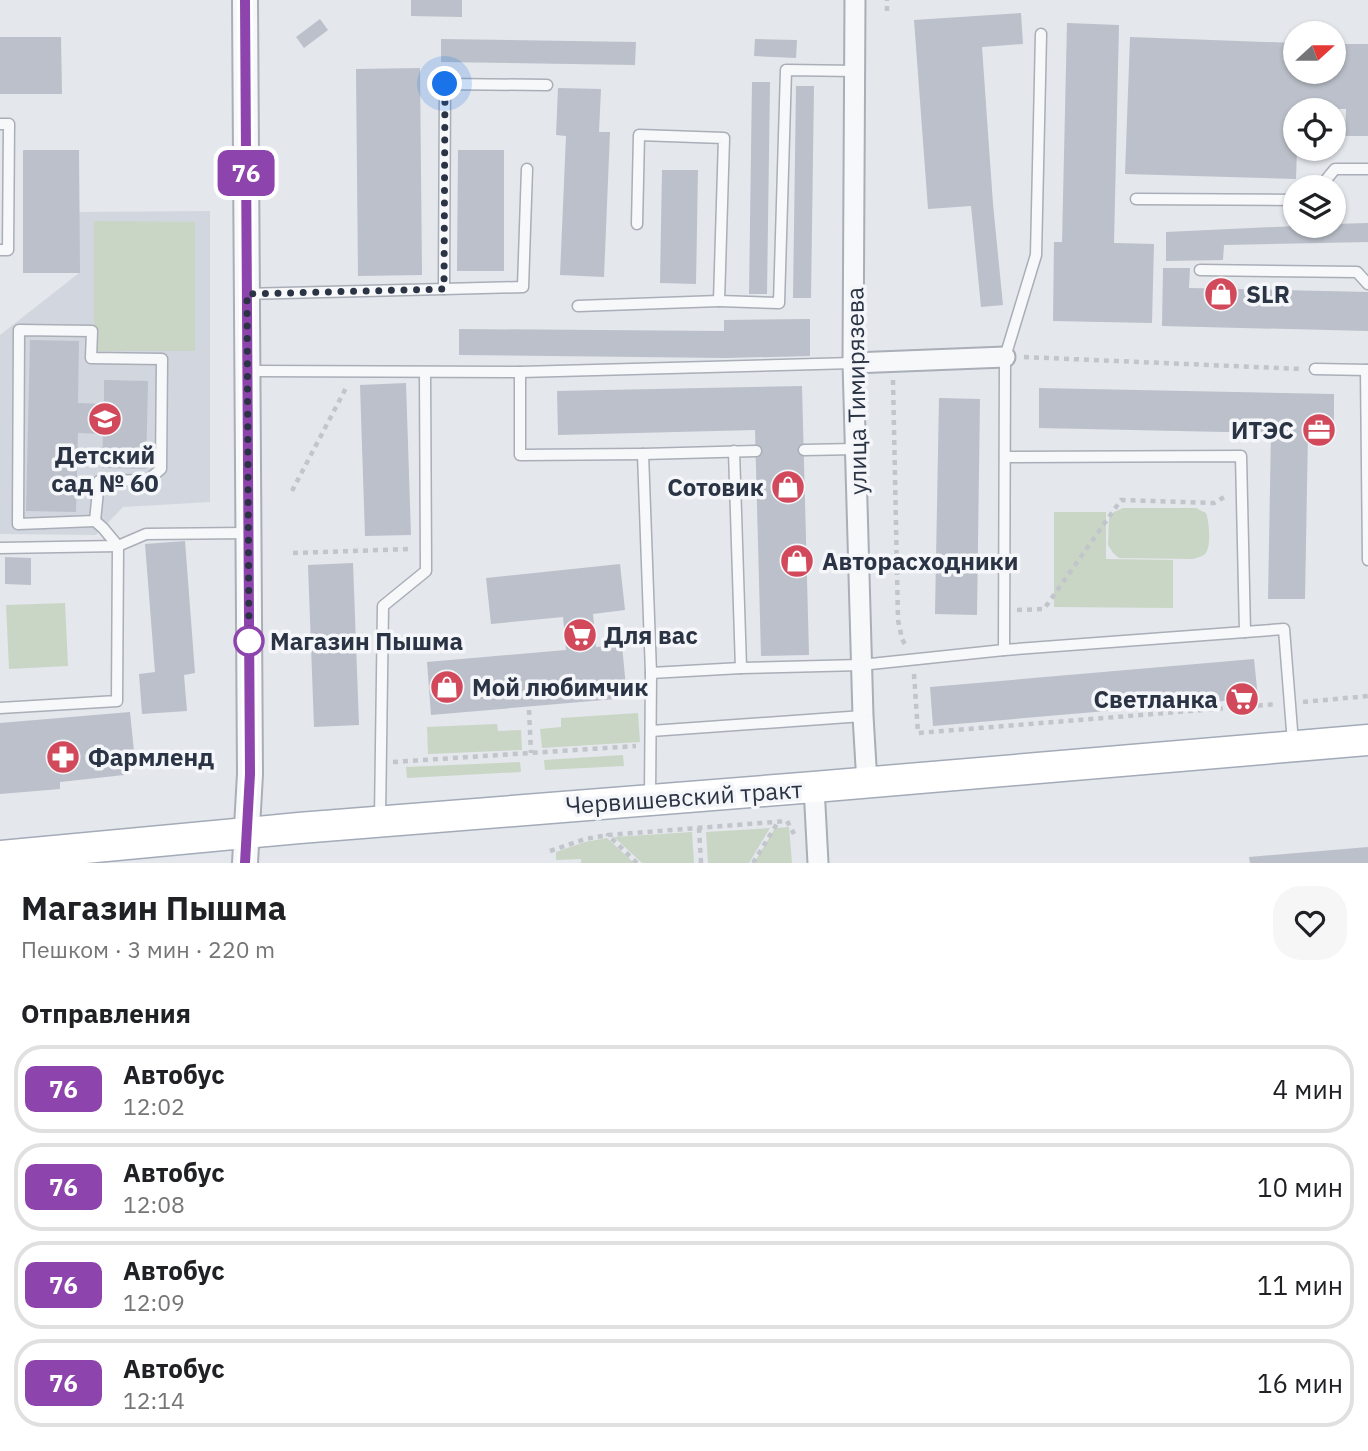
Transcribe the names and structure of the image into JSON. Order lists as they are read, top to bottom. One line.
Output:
{"streets":{"main road":["Червишевский тракт"],"street":["улица Тимирязева"]},"crossings":[["улица Тимирязева","Червишевский тракт"]],"places":{"shop":["SLR","Сотовик","Авторасходники","Мой любимчик"],"school or university":["Детский сад № 60"],"office":["ИТЭС"],"supermarket":["Для вас","Светланка"],"other":["Магазин Пышма"],"pharmacy":["Фармленд"]},"lines":["bus line 76"],"north":"right","page":{"on_map":"76","heading":[["Магазин Пышма","Пешком · 3 мин · 220 m"],"Отправления"],"list":[{"mark":"76","name":"Автобус","note":"12:02","value":"4 мин"},{"mark":"76","name":"Автобус","note":"12:08","value":"10 мин"},{"mark":"76","name":"Автобус","note":"12:09","value":"11 мин"},{"mark":"76","name":"Автобус","note":"12:14","value":"16 мин"}]}}
